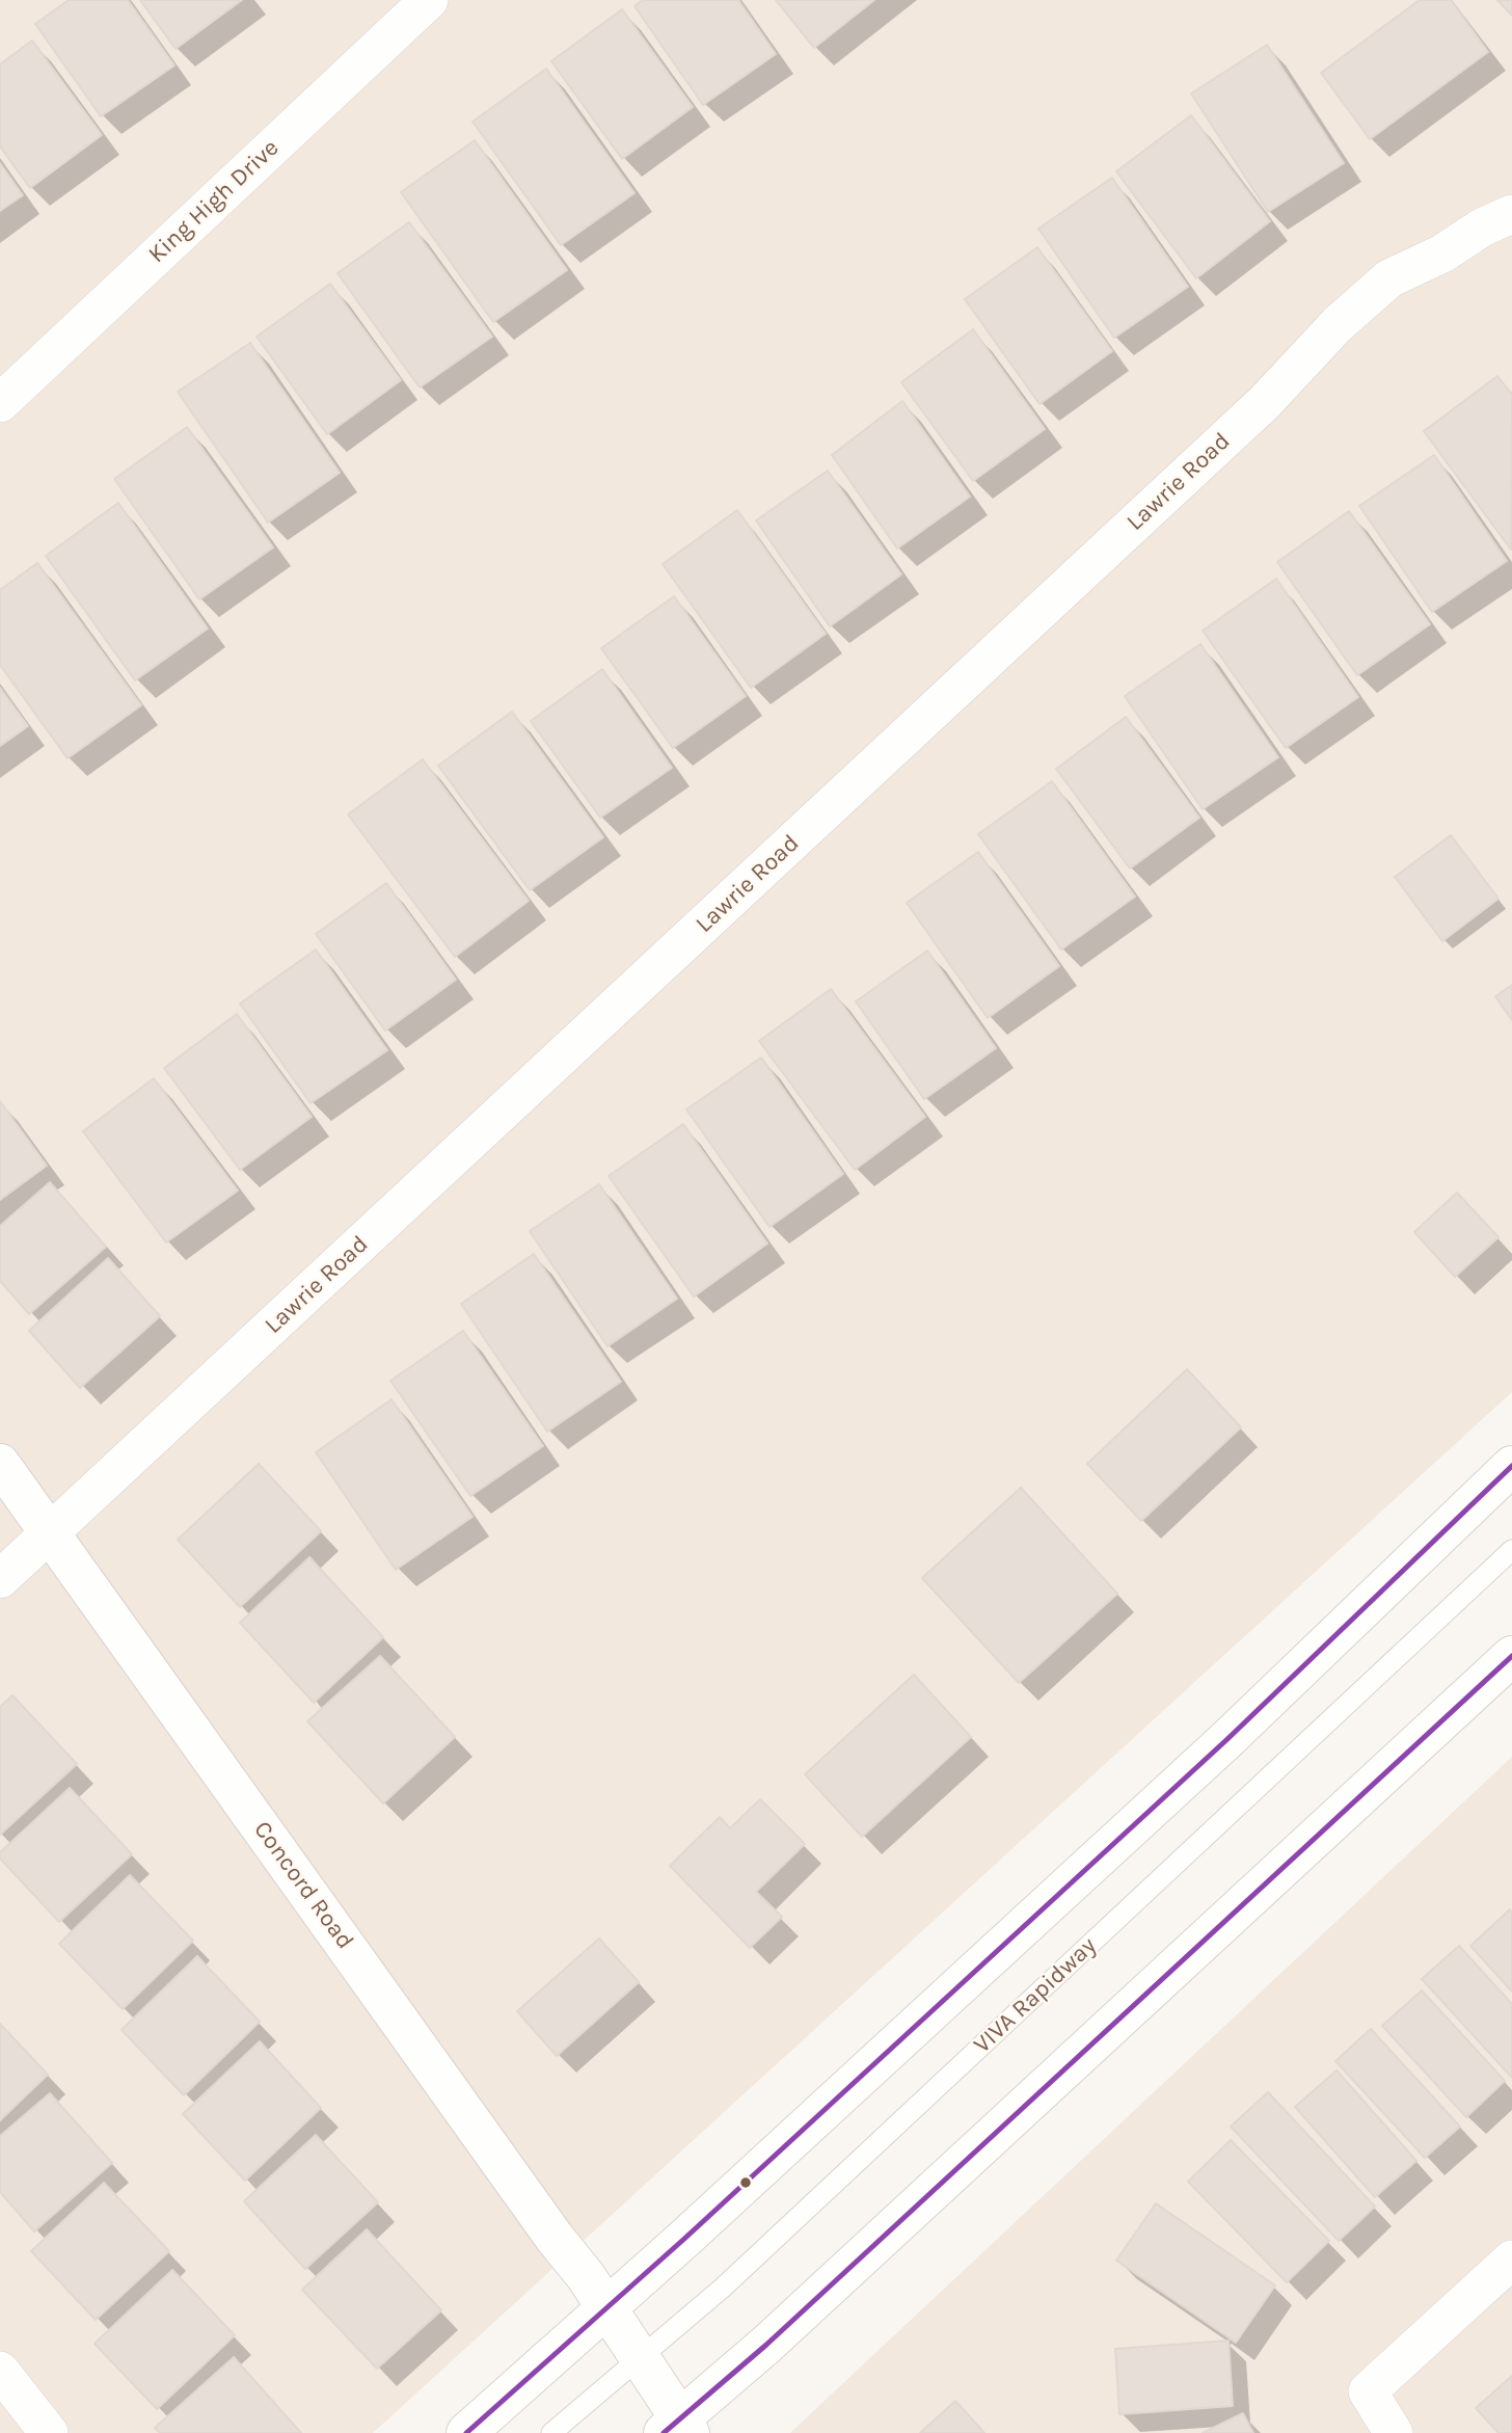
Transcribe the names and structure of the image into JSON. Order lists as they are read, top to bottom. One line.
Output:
{"streets":{"main road":["Concord Road"],"street":["King High Drive","Lawrie Road"],"lane":["VIVA Rapidway"]},"crossings":[["Lawrie Road","Concord Road"],["Concord Road","VIVA Rapidway"]]}
